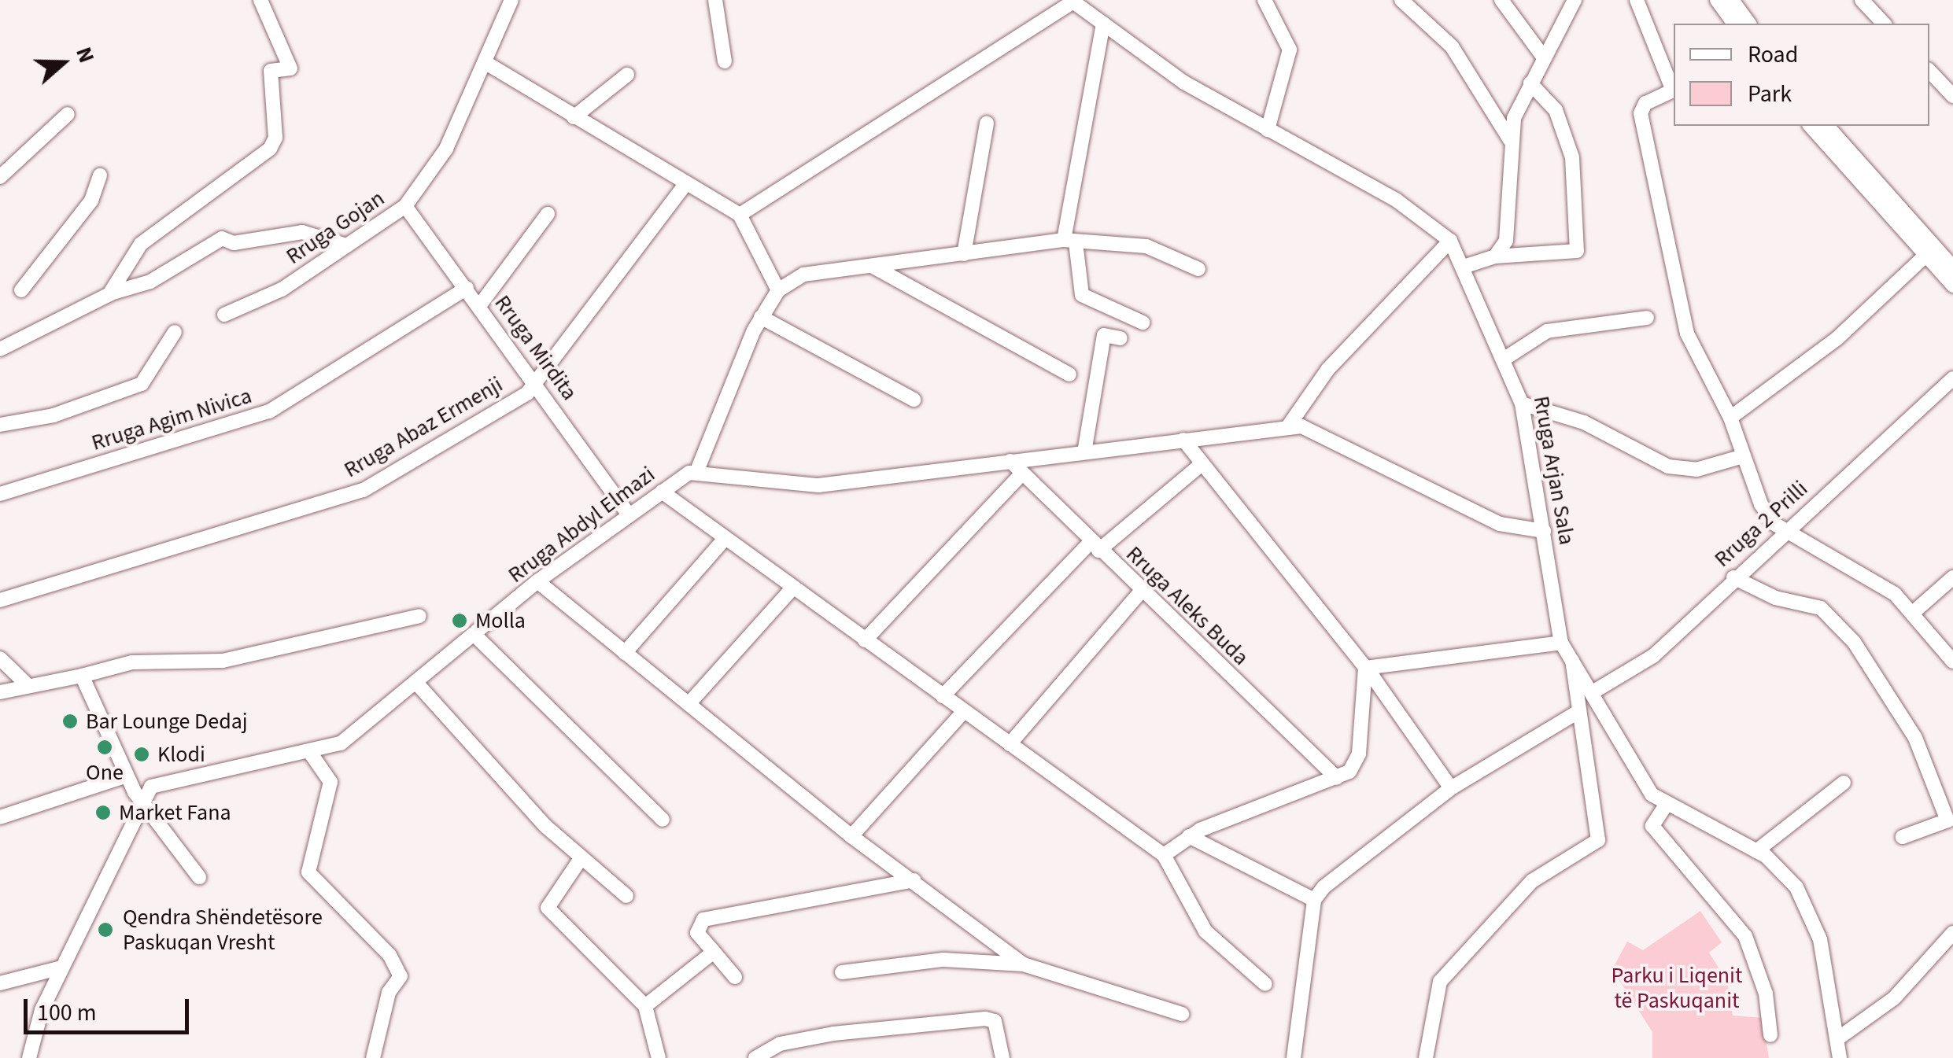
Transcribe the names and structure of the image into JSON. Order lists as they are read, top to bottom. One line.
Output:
{"streets":{"street":["Rruga Gojan","Rruga Mirdita","Rruga Agim Nivica","Rruga Abaz Ermenji","Rruga Arjan Sala","Rruga 2 Prilli","Rruga Abdyl Elmazi","Rruga Aleks Buda"]},"crossings":[["Rruga Gojan","Rruga Mirdita"],["Rruga Mirdita","Rruga Agim Nivica"],["Rruga Mirdita","Rruga Abaz Ermenji"],["Rruga Mirdita","Rruga Abdyl Elmazi"],["Rruga Arjan Sala","Rruga 2 Prilli"]],"parks":["Parku i Liqenit të Paskuqanit"],"places":["Molla","Bar Lounge Dedaj","One","Klodi","Market Fana","Qendra Shëndetësore Paskuqan Vresht"],"legend":["Road","Park"],"scale_bar":"100 m","north":"right"}
